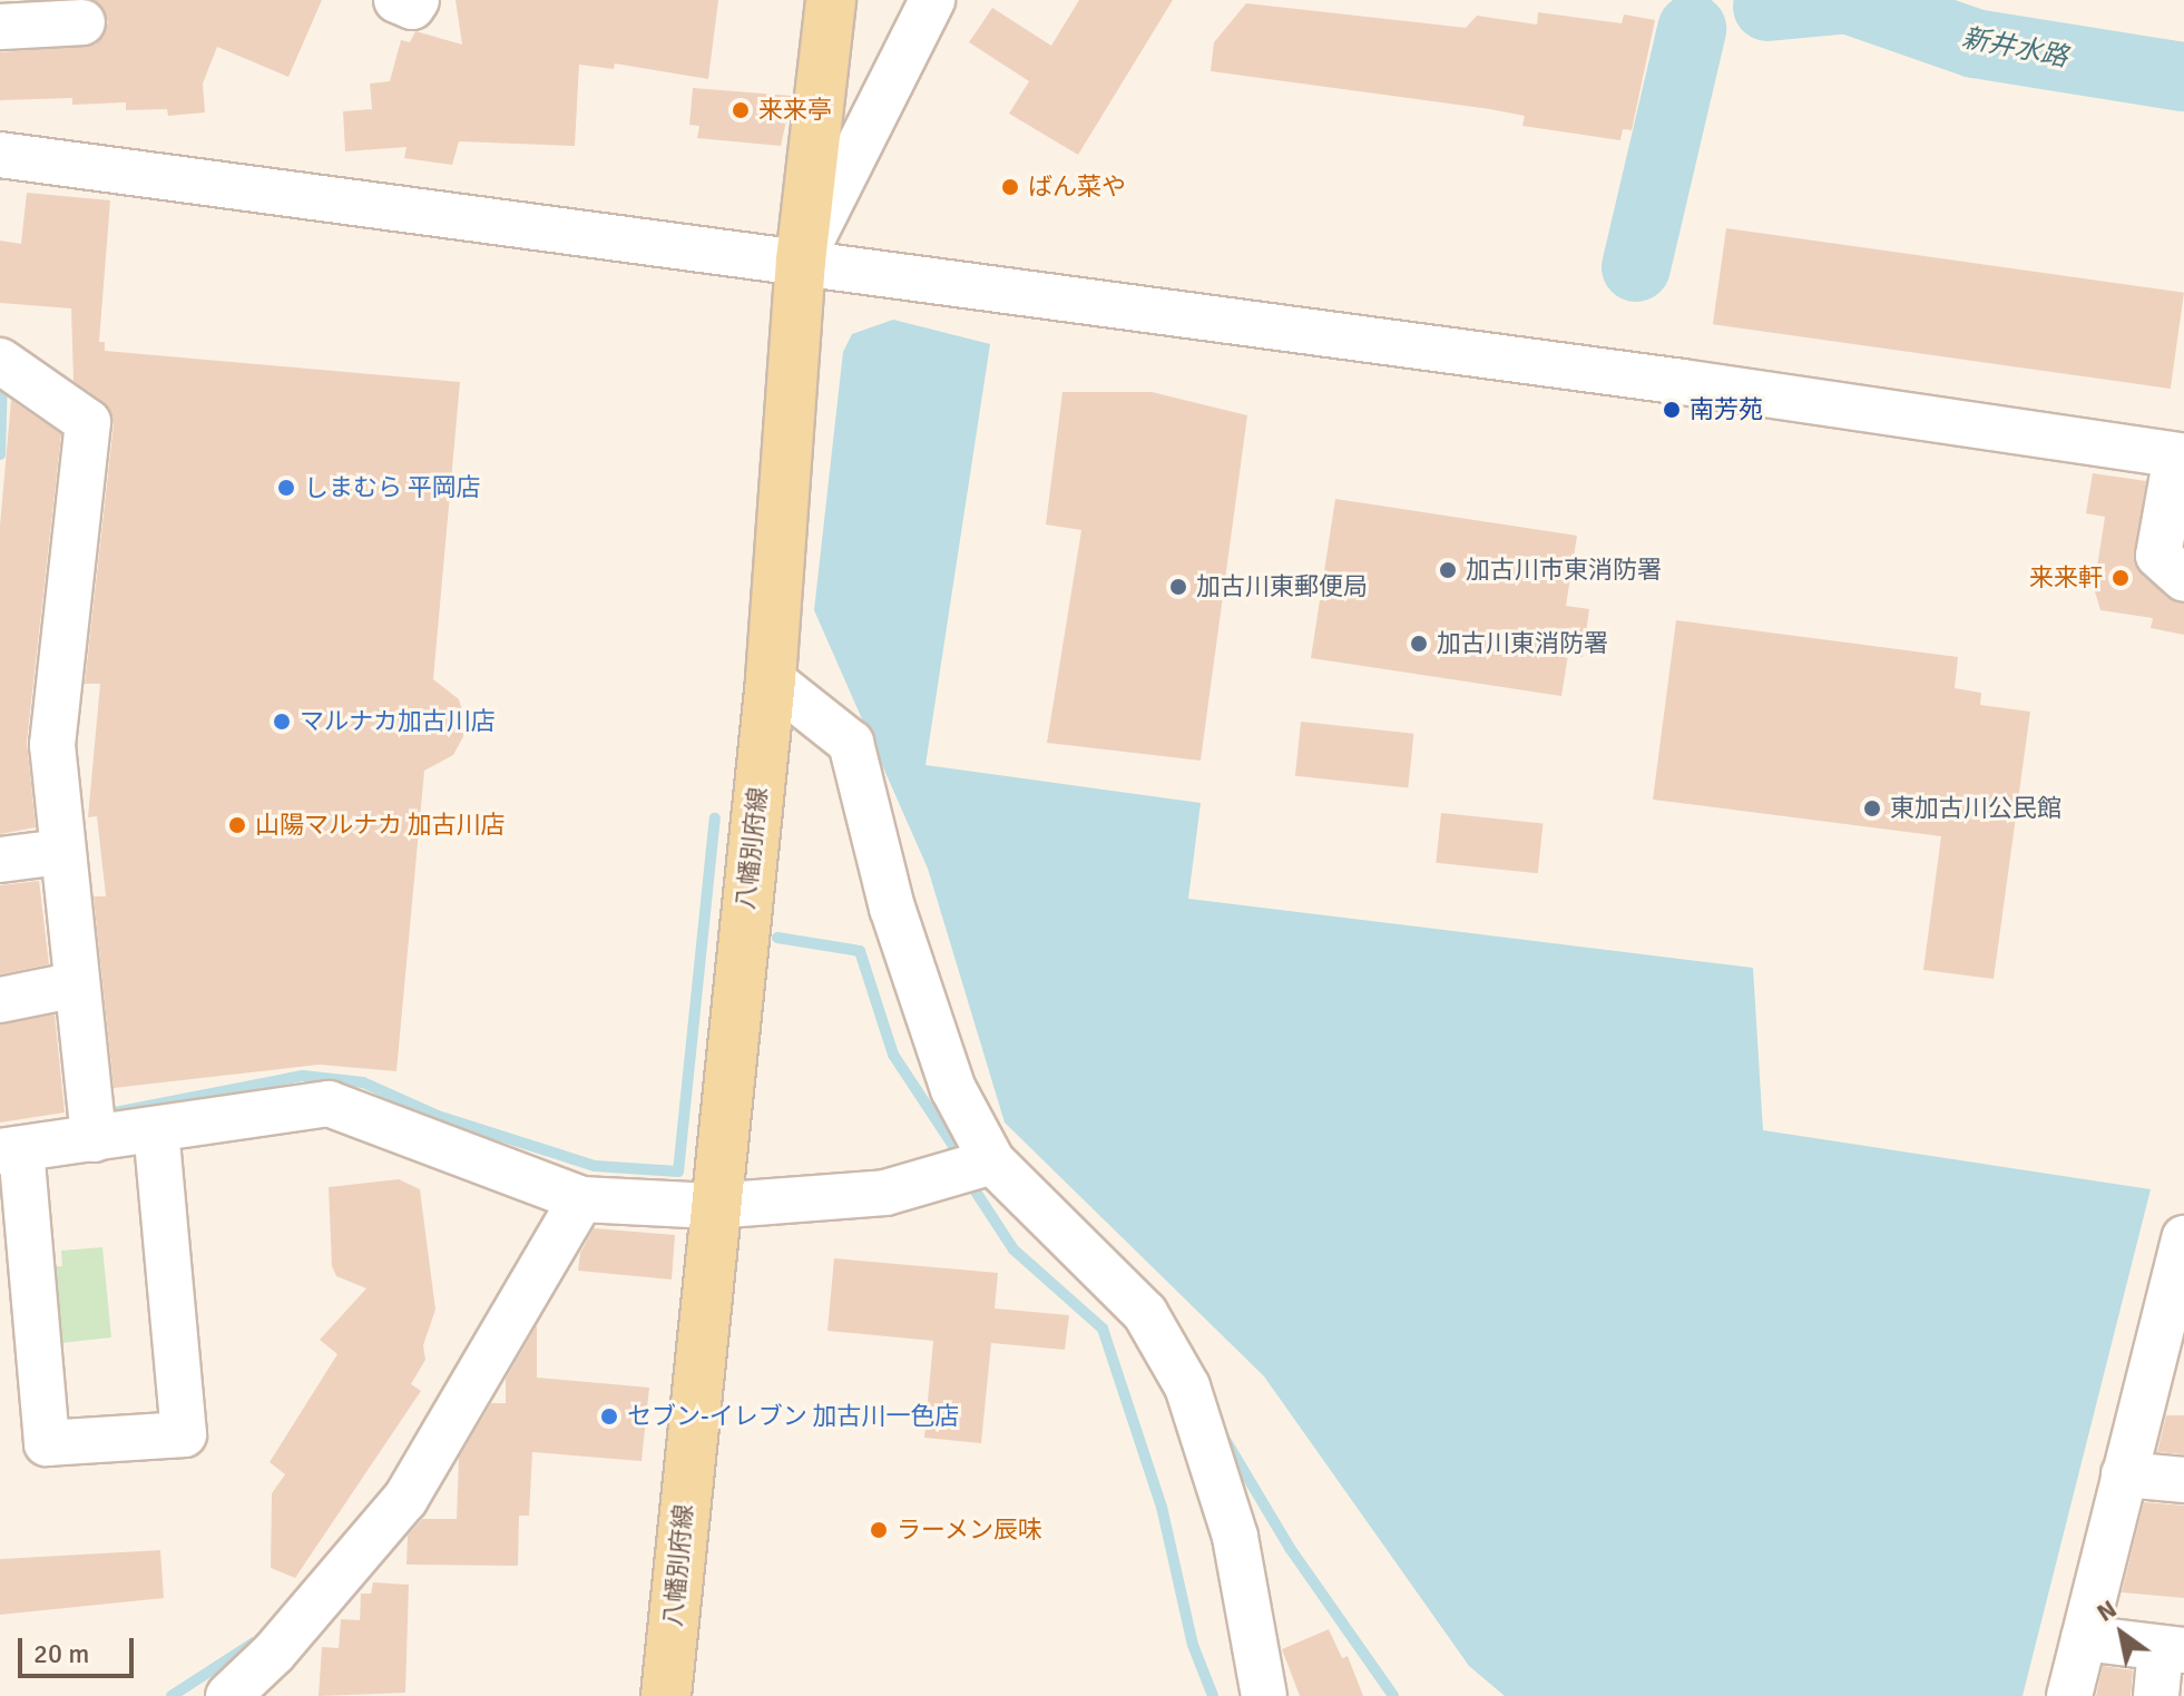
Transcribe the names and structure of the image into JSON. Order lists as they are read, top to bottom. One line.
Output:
{"streets":{"main road":["八幡別府線"]},"water":["新井水路"],"places":["来来亭","ばん菜や","南芳苑","しまむら 平岡店","加古川市東消防署","来来軒","加古川東郵便局","加古川東消防署","マルナカ加古川店","東加古川公民館","山陽マルナカ 加古川店","セブン-イレブン 加古川一色店","ラーメン辰味"],"scale_bar":"20 m","north":"top left"}
